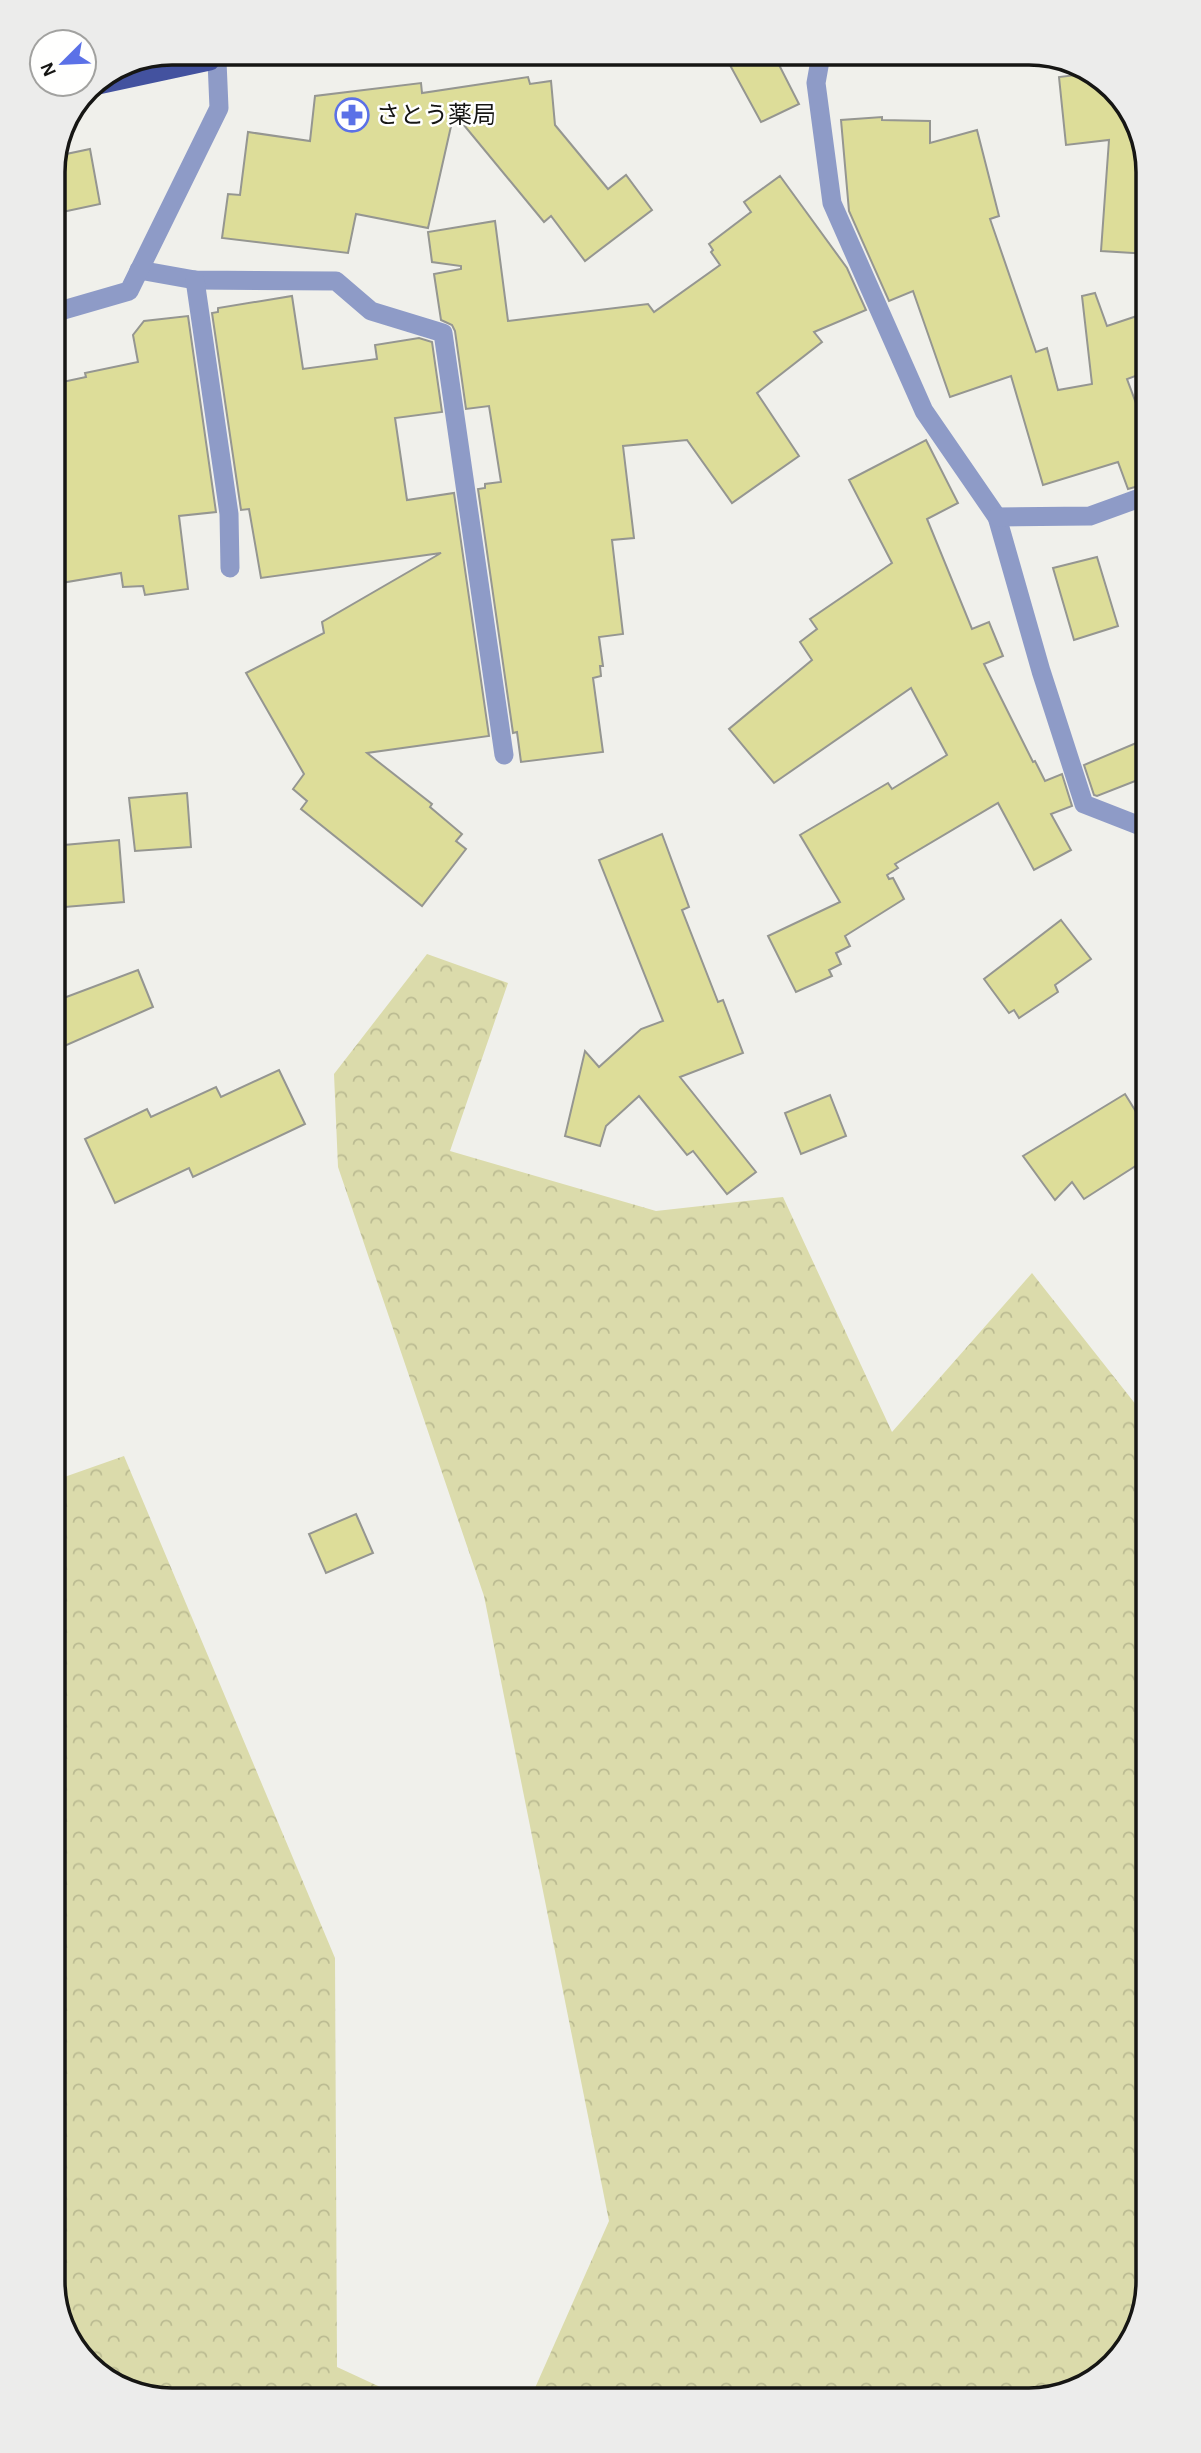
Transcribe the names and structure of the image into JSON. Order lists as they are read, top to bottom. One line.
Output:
{"places":{"pharmacy":["さとう薬局"]},"north":"bottom left"}
